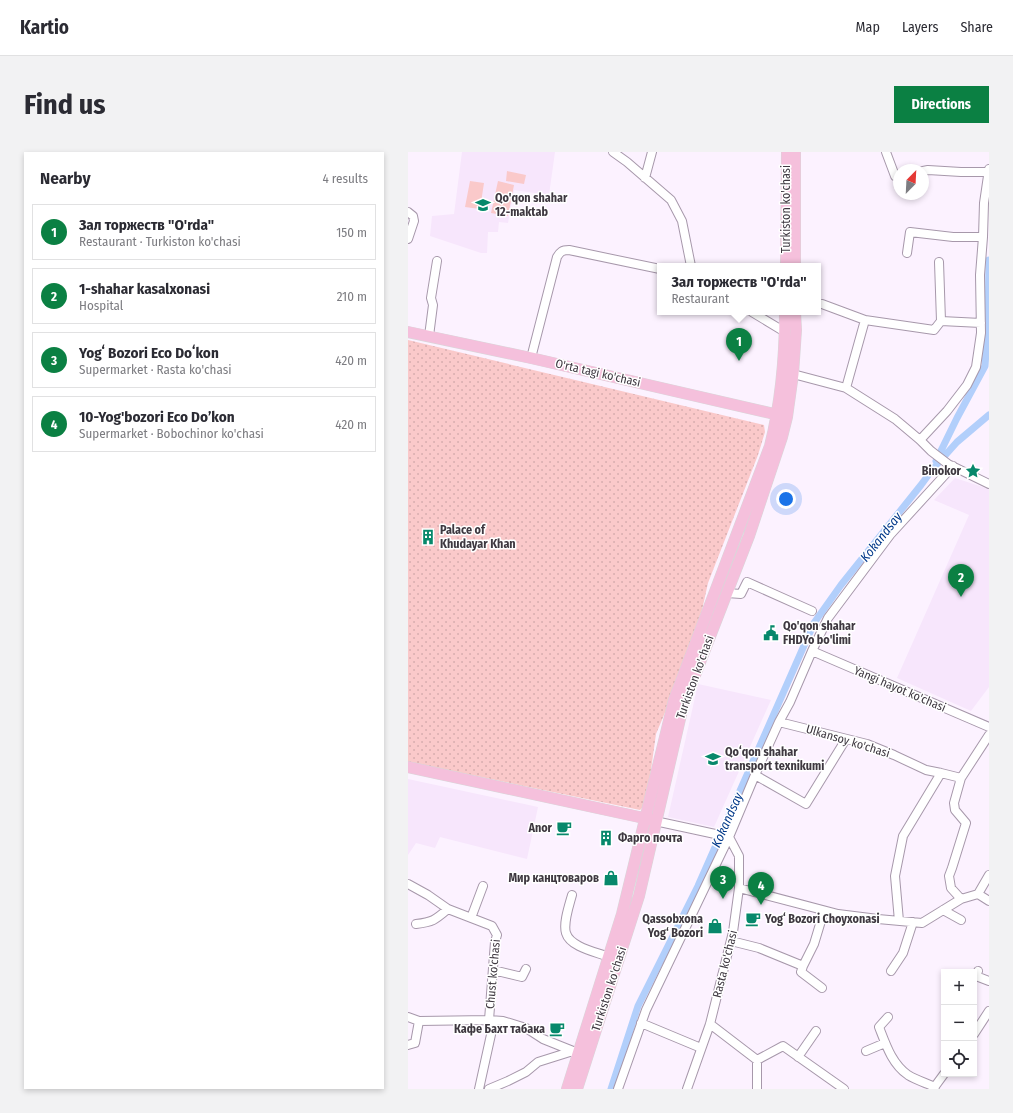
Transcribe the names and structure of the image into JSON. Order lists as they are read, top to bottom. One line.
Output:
{"streets":{"main road":["Turkiston ko'chasi","O'rta tagi ko'chasi"],"street":["Yangi hayot ko'chasi","Ulkansoy ko'chasi","Rasta ko'chasi","Chust ko'chasi"]},"crossings":[["Turkiston ko'chasi","O'rta tagi ko'chasi"]],"water":["Kokandsay"],"places":{"school or university":["Qo'qon shahar 12-maktab","Qoʻqon shahar transport texnikumi"],"place":["Binokor"],"building":["Palace of Khudayar Khan","Фарго почта"],"public building":["Qo'qon shahar FHDYo bo'limi"],"cafe":["Anor","Yogʻ Bozori Choyxonasi","Кафе Бахт табака"],"shop":["Мир канцтоваров","Qassobxona Yog‘ Bozori"]},"north":"top right","page":{"header":"Kartio","nav":["Map","Layers","Share"],"buttons":"Directions","title":"Find us","heading":["Nearby","4 results"],"list":[{"mark":"1","name":"Зал торжеств \"O'rda\"","note":"Restaurant · Turkiston ko'chasi","value":"150 m"},{"mark":"2","name":"1-shahar kasalxonasi","note":"Hospital","value":"210 m"},{"mark":"3","name":"Yogʻ Bozori Eco Doʻkon","note":"Supermarket · Rasta ko'chasi","value":"420 m"},{"mark":"4","name":"10-Yog'bozori Eco Do’kon","note":"Supermarket · Bobochinor ko'chasi","value":"420 m"}],"popup":["Зал торжеств \"O'rda\"","Restaurant"],"pins":["1","2","3","4"],"map_buttons":["+","−"]}}
